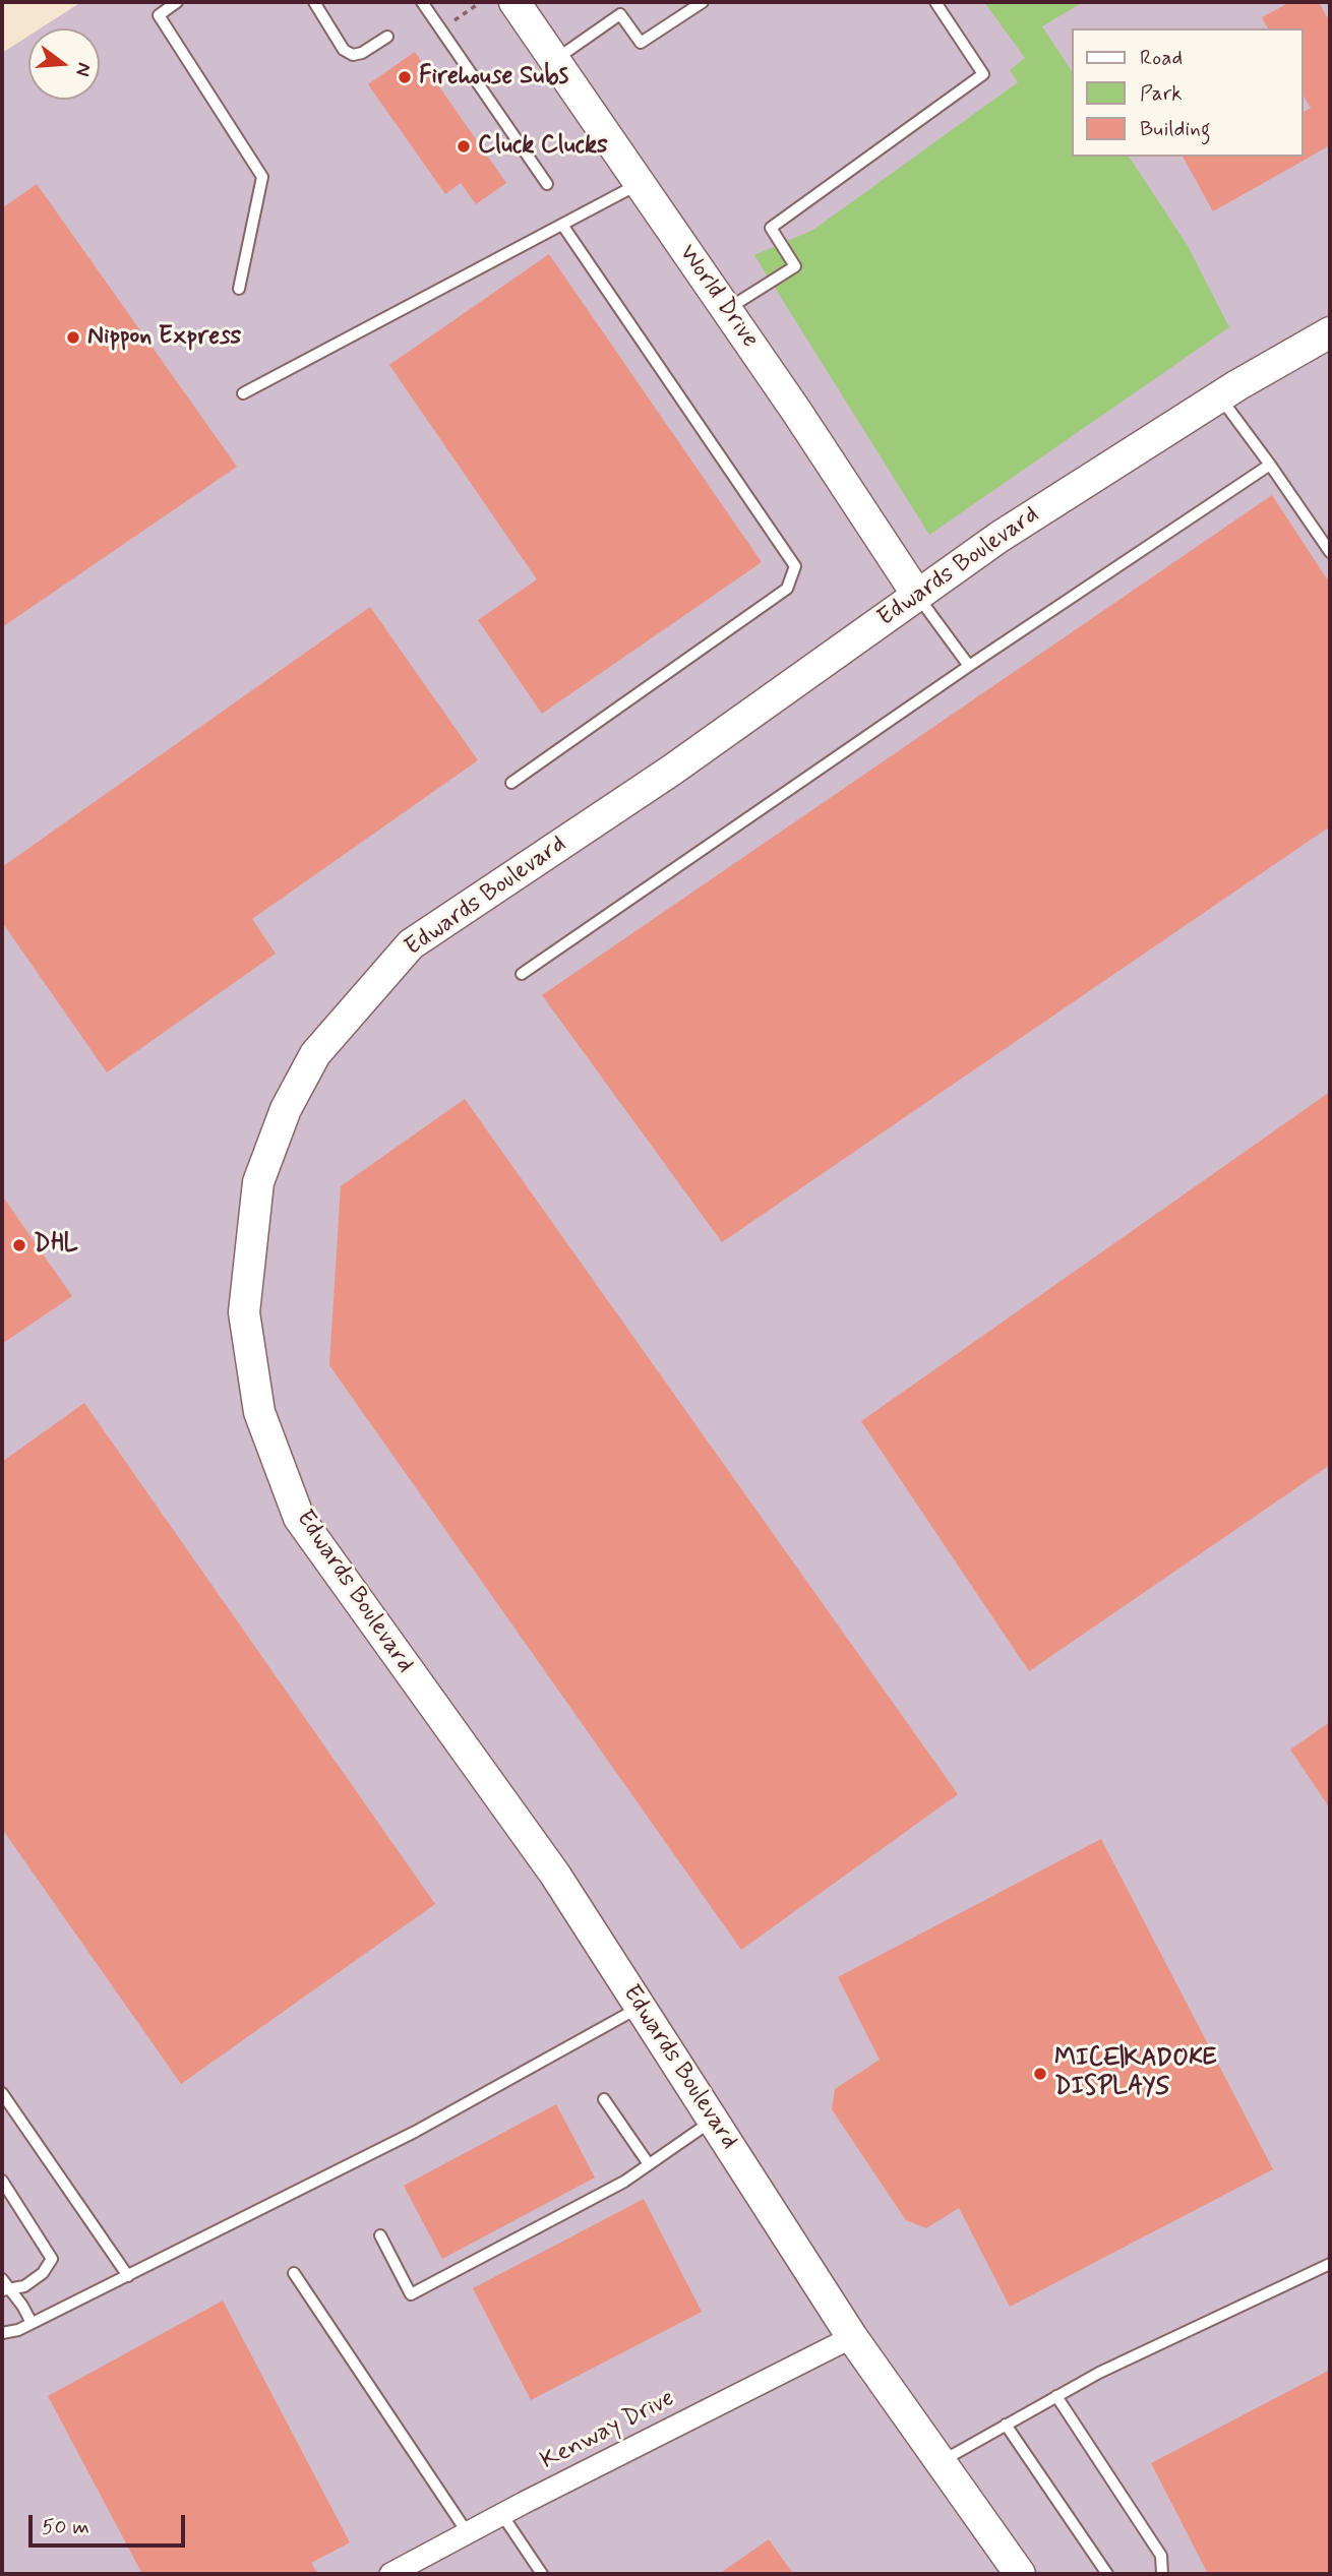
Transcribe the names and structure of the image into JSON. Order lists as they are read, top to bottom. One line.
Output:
{"streets":{"street":["World Drive","Edwards Boulevard","Kenway Drive"]},"crossings":[["World Drive","Edwards Boulevard"],["Edwards Boulevard","Kenway Drive"]],"places":["Firehouse Subs","Cluck Clucks","Nippon Express","DHL","MICE|KADOKE DISPLAYS"],"legend":["Road","Park","Building"],"scale_bar":"50 m","north":"right"}
